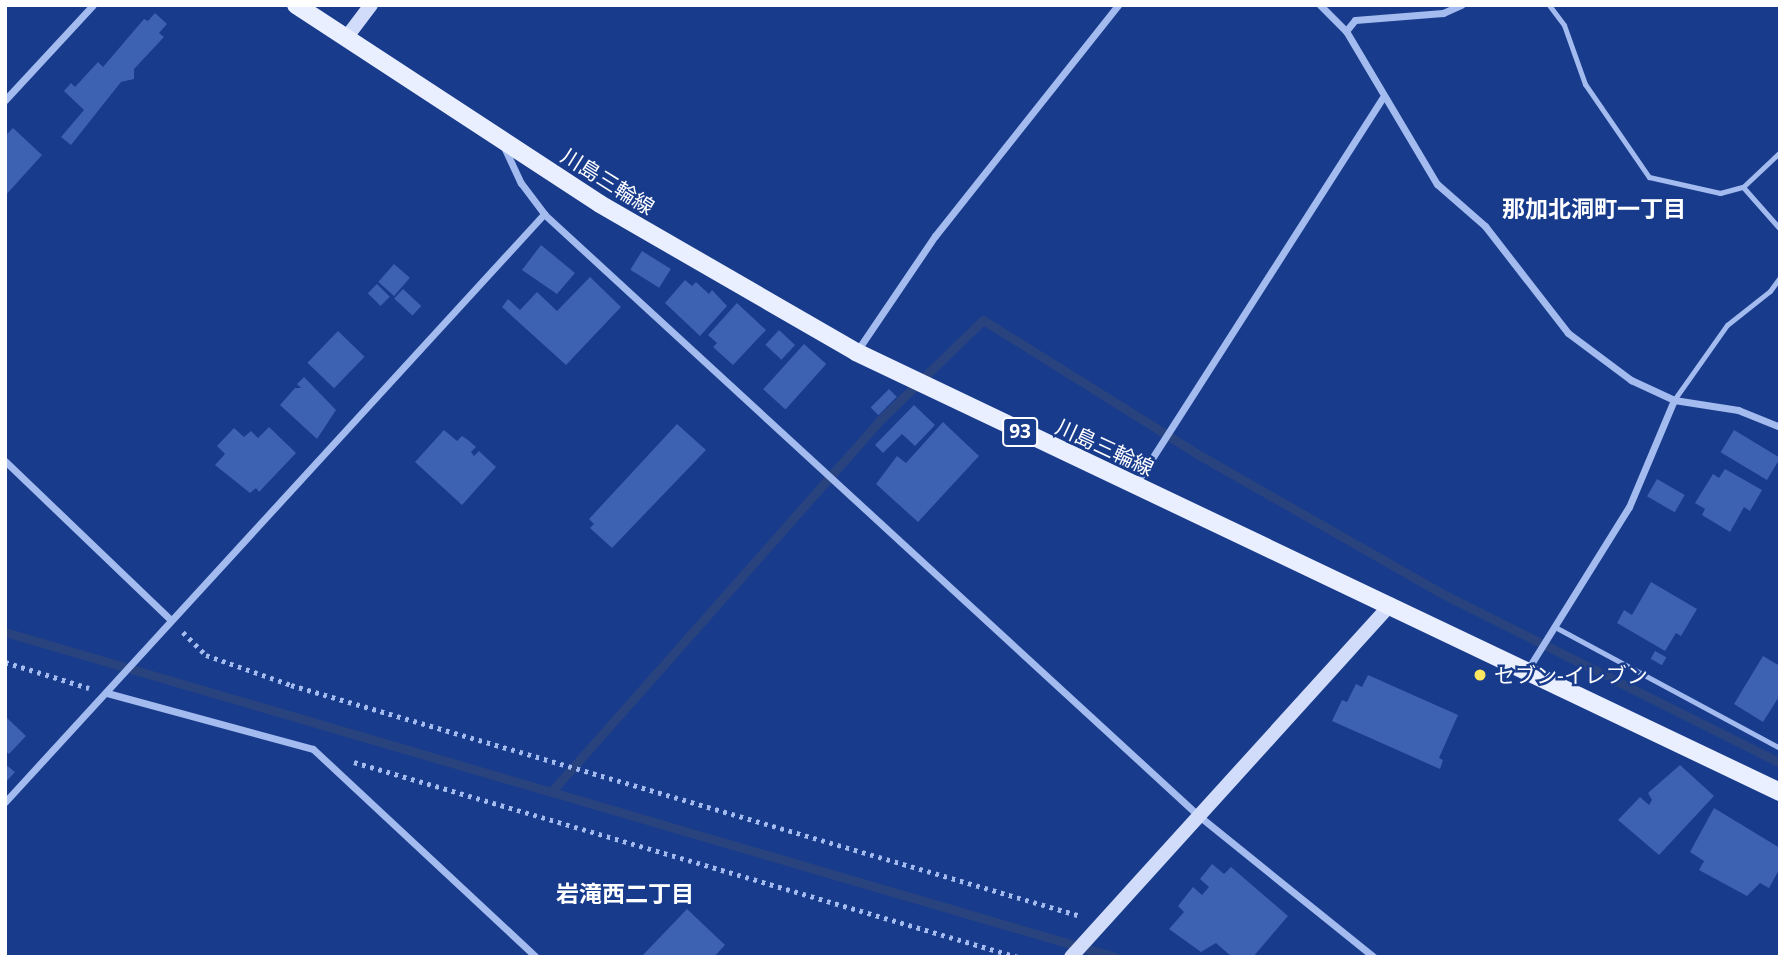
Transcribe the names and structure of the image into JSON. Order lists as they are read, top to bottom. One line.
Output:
{"streets":{"main road":["川島三輪線","93"]},"districts":["那加北洞町一丁目","岩滝西二丁目"],"places":["セブン-イレブン"]}
